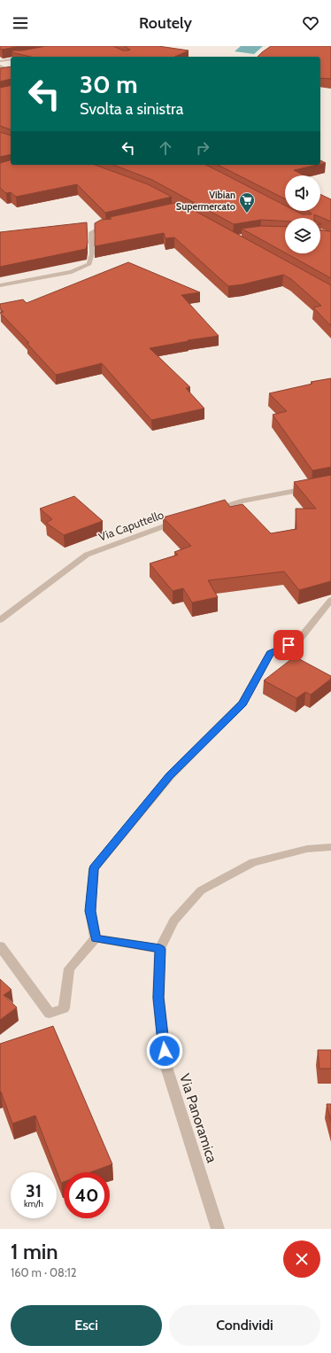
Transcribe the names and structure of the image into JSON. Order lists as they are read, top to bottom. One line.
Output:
{"streets":{"street":["Via Caputtello","Via Panoramica"]},"places":{"supermarket":["Vibian Supermercato"]},"page":{"header":"Routely","turn":["30 m","Svolta a sinistra"],"speed":"31 km/h","limit":"40","heading":["1 min","160 m · 08:12"],"buttons":["Esci","Condividi"]}}
